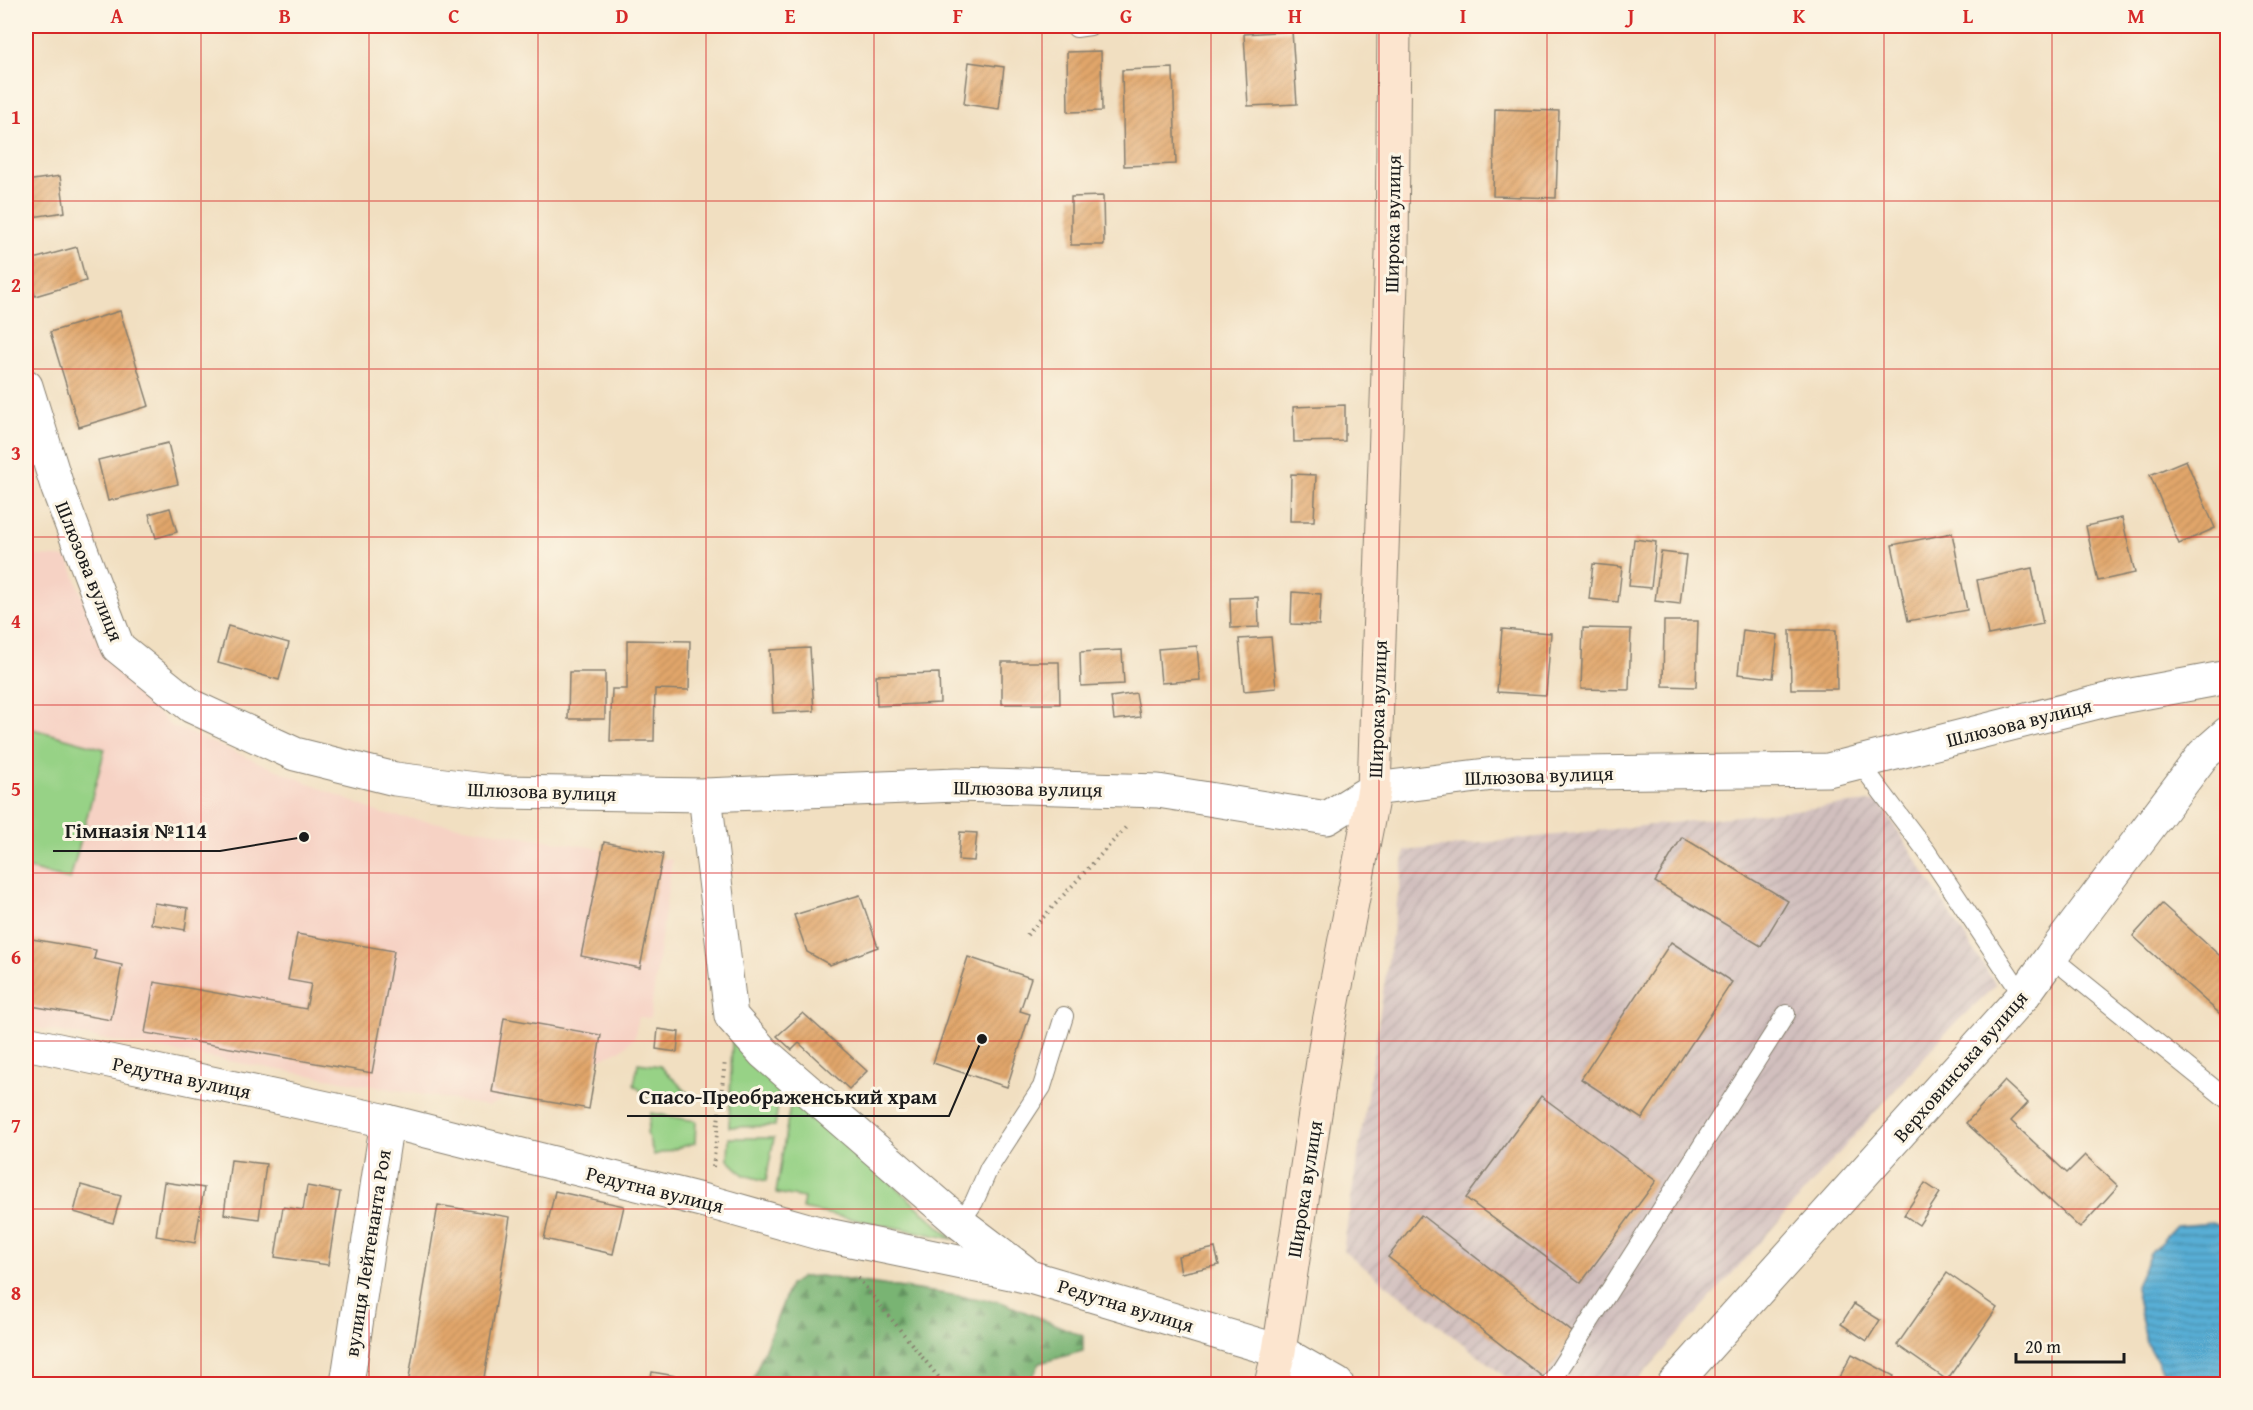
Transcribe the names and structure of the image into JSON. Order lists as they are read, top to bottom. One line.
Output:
{"streets":{"main road":["Широка вулиця"],"street":["Шлюзова вулиця","Верховинська вулиця","Редутна вулиця","вулиця Лейтенанта Роя"]},"crossings":[["Широка вулиця","Шлюзова вулиця"],["Широка вулиця","Редутна вулиця"],["Редутна вулиця","вулиця Лейтенанта Роя"]],"places":["Гімназія №114","Спасо-Преображенський храм"],"scale_bar":"20 m","grid":{"columns":["A","B","C","D","E","F","G","H","I","J","K","L","M"],"rows":["1","2","3","4","5","6","7","8"]}}
